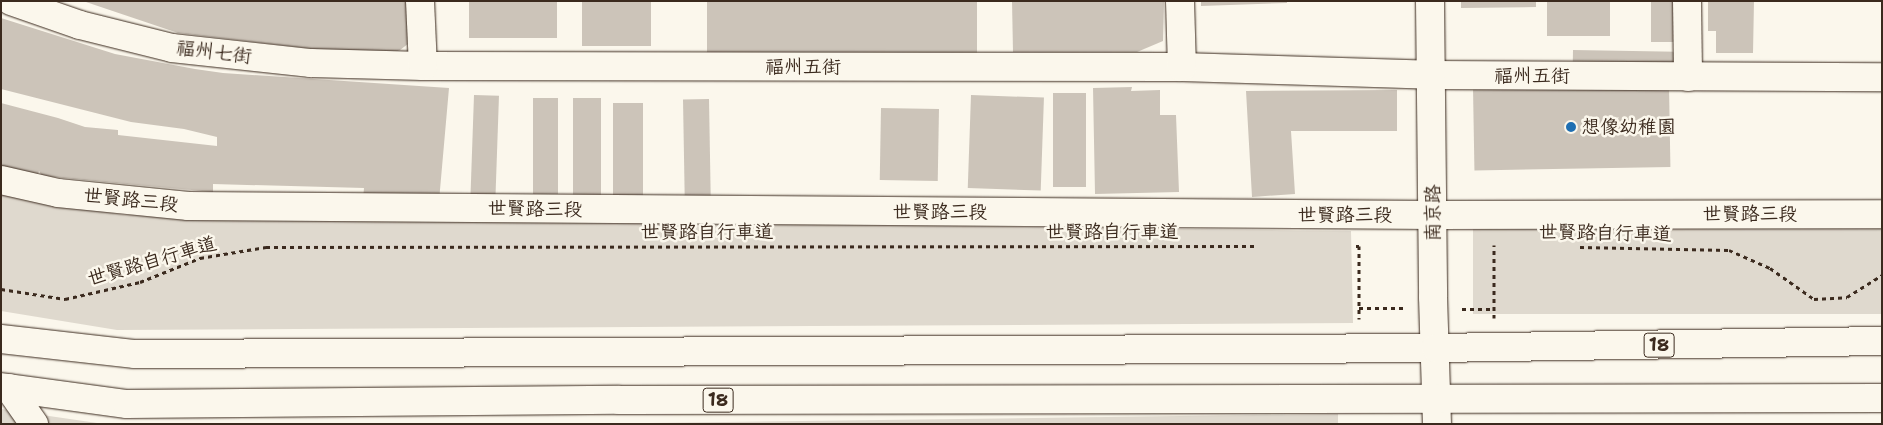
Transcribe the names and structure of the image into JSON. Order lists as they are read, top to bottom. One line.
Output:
{"streets":{"street":["福州七街","福州五街","世賢路三段","南京路","18"],"path":["世賢路自行車道"]},"crossings":[["福州七街","福州五街"],["福州五街","南京路"],["世賢路三段","南京路"],["南京路","18"]],"places":["想像幼稚園"]}
